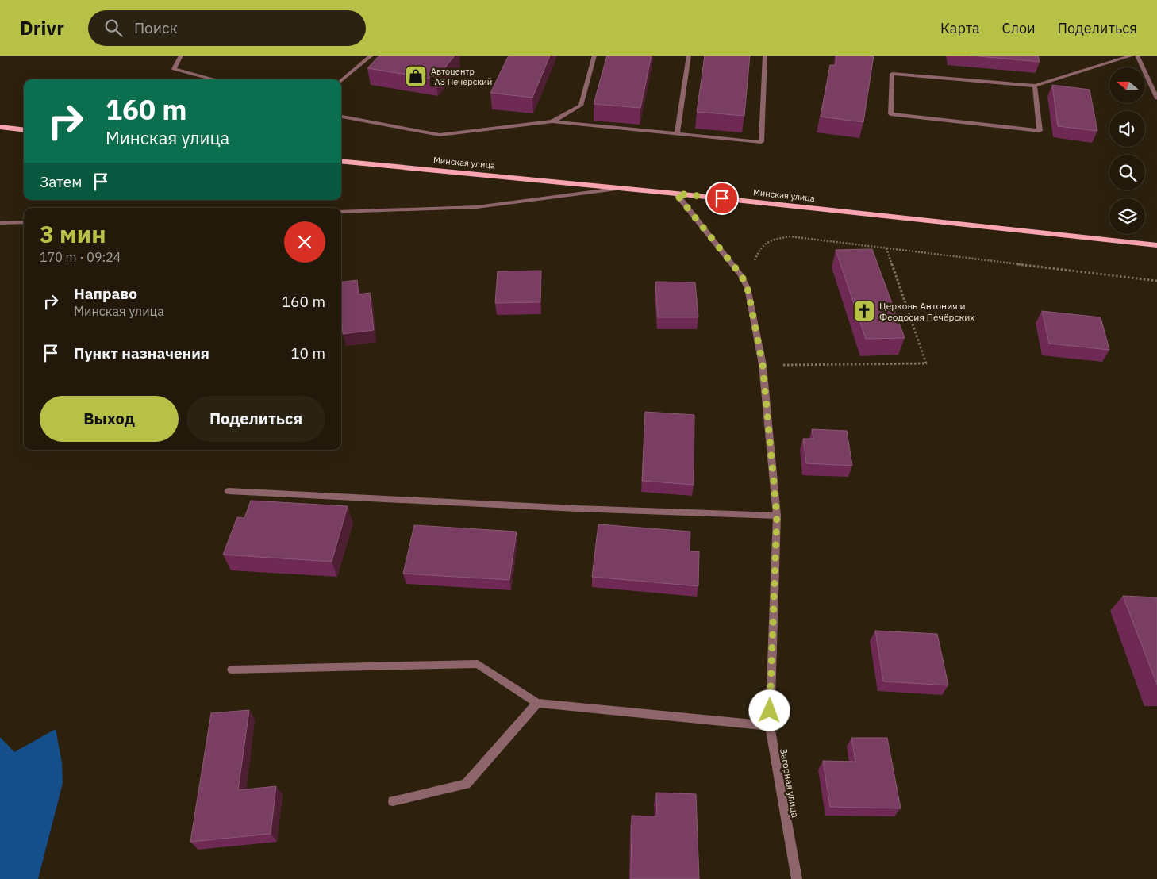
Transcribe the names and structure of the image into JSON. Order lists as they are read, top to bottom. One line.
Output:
{"streets":{"main road":["Минская улица"],"street":["Загорная улица"]},"crossings":[["Минская улица","Загорная улица"]],"places":{"shop":["Автоцентр ГАЗ Печерский"],"church":["Церковь Антония и Феодосия Печёрских"]},"north":"left","page":{"header":"Drivr","search":"Поиск","nav":["Карта","Слои","Поделиться"],"turn":["160 m","Минская улица"],"then":"Затем","heading":["3 мин","170 m · 09:24"],"list":[{"name":"Направо","note":"Минская улица","value":"160 m"},{"name":"Пункт назначения","value":"10 m"}],"buttons":["Выход","Поделиться"]}}
